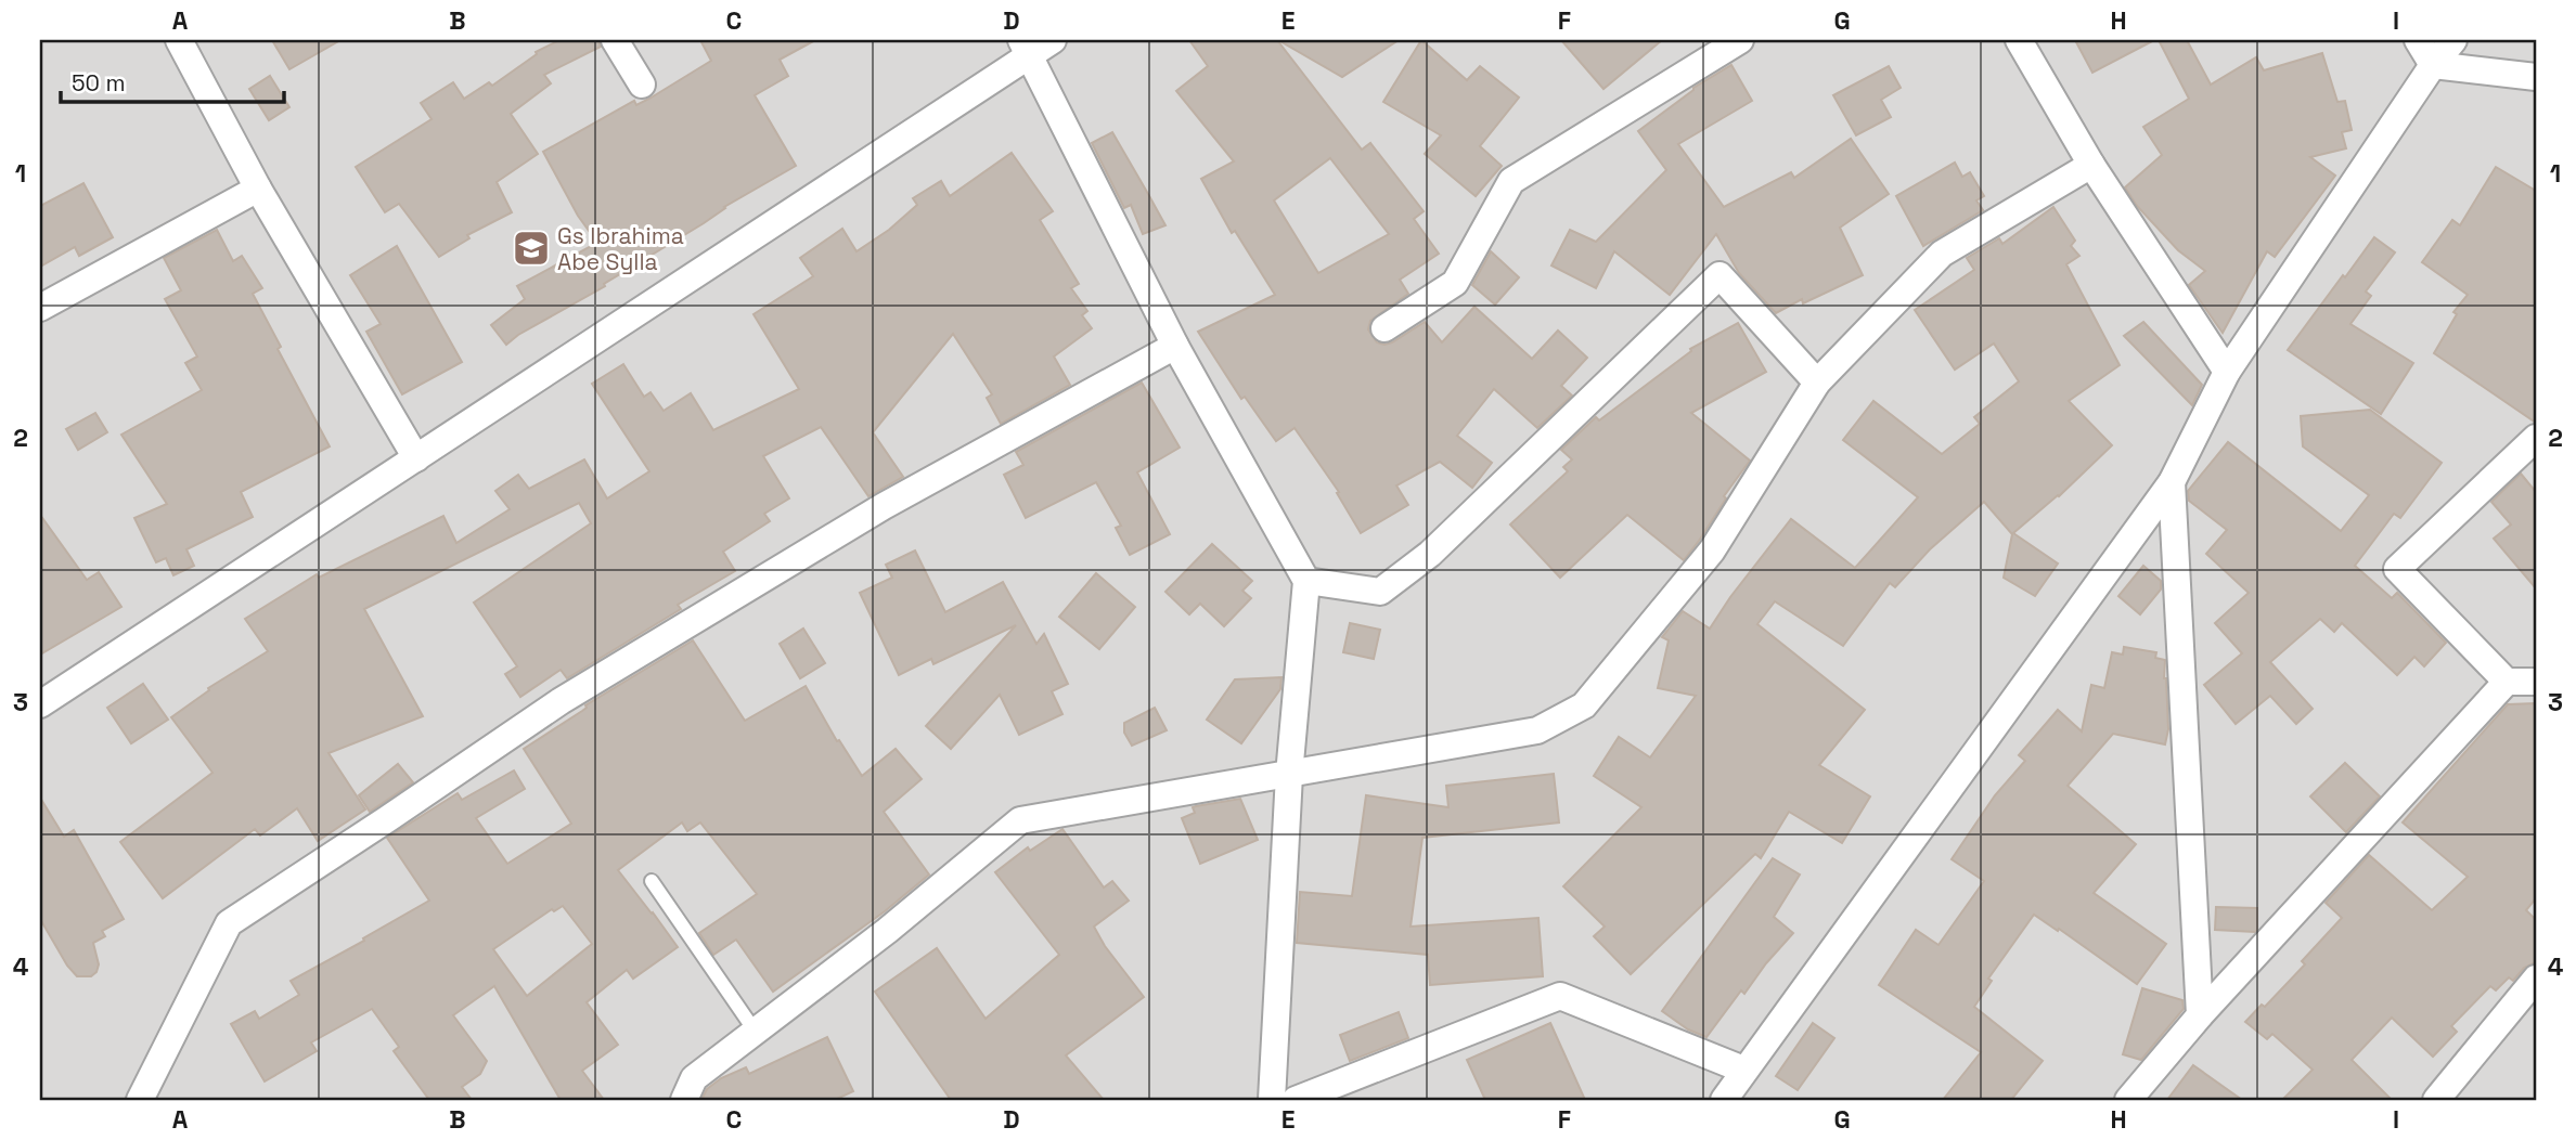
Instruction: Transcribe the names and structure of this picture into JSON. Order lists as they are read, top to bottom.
{
  "places": {
    "school or university": ["Gs Ibrahima Abe Sylla"]
  },
  "scale_bar": "50 m",
  "grid": {
    "columns": [
      "A",
      "B",
      "C",
      "D",
      "E",
      "F",
      "G",
      "H",
      "I"
    ],
    "rows": [
      "1",
      "2",
      "3",
      "4"
    ]
  }
}
